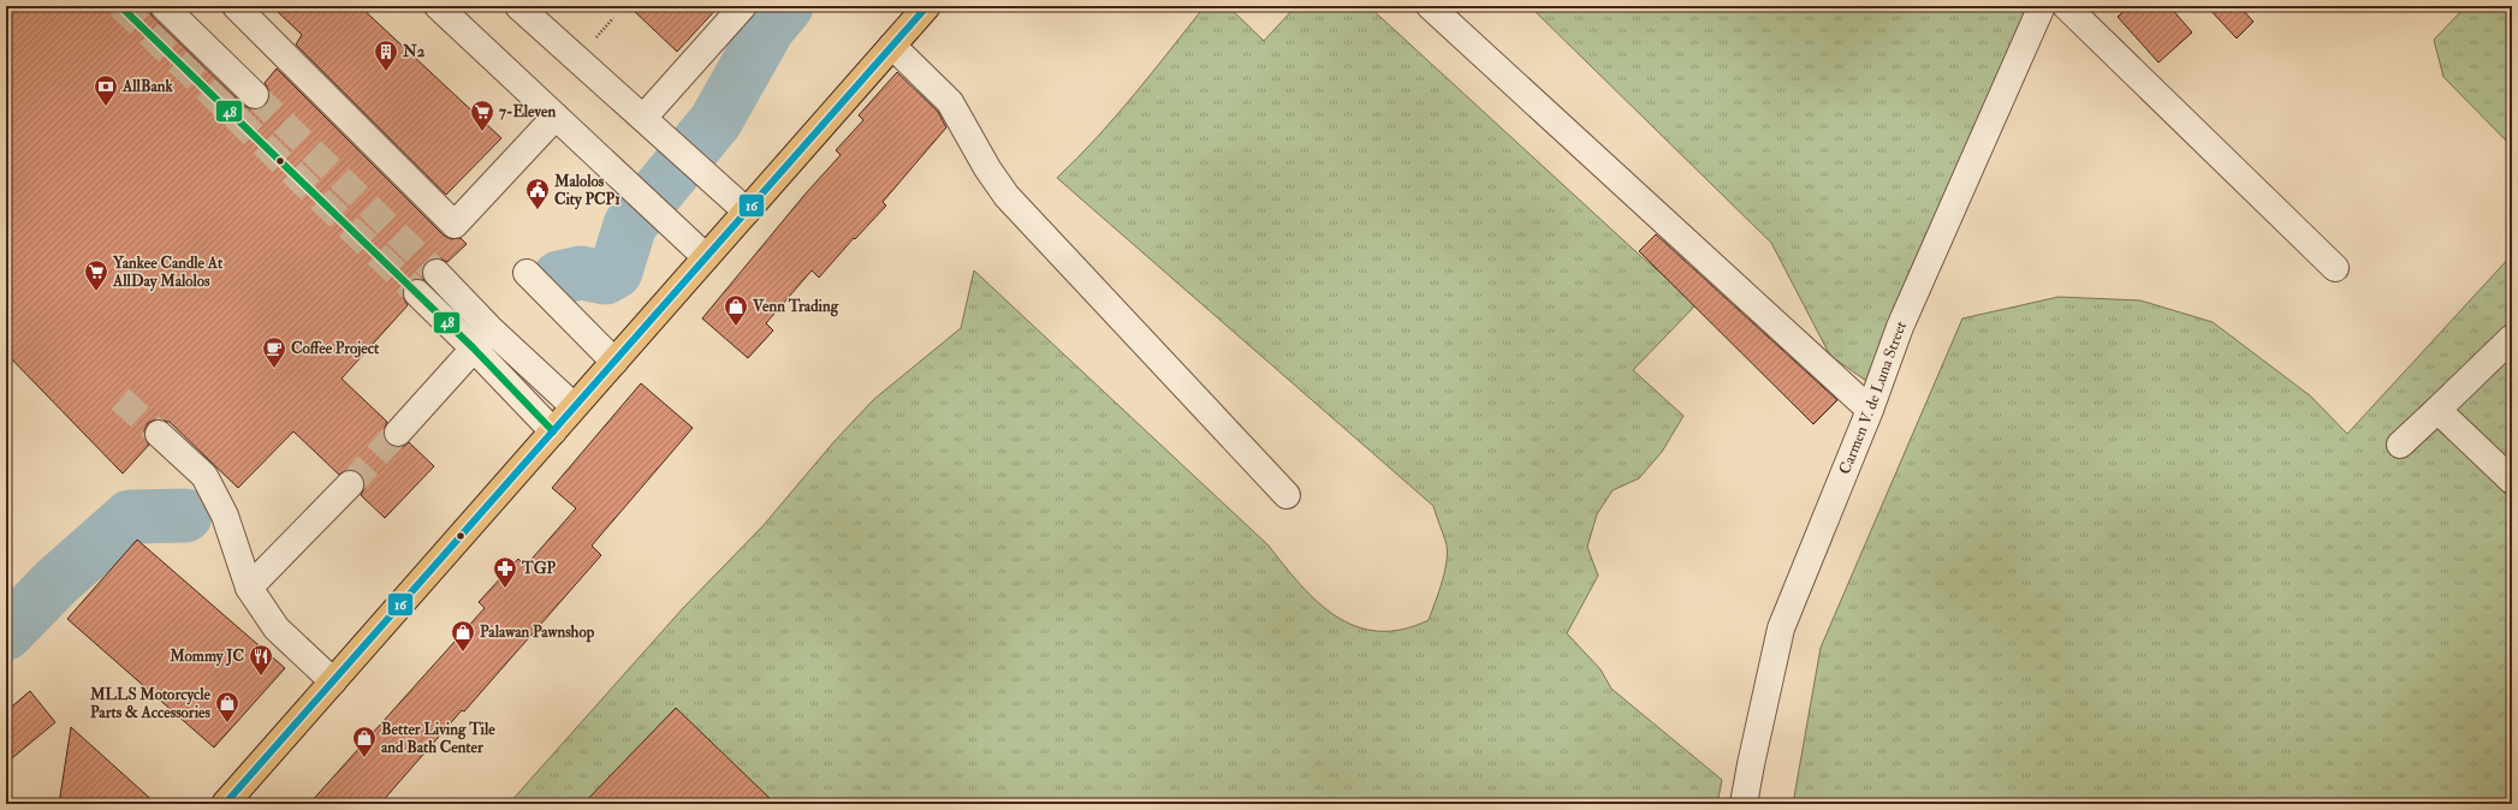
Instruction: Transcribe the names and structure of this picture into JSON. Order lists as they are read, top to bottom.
{
  "streets": {
    "street": ["Carmen V. de Luna Street"]
  },
  "places": {
    "building": ["N2"],
    "bank": ["AllBank"],
    "supermarket": ["7-Eleven", "Yankee Candle At AllDay Malolos"],
    "public building": ["Malolos City PCP1"],
    "shop": [
      "Venn Trading",
      "Palawan Pawnshop",
      "MLLS Motorcycle Parts & Accessories",
      "Better Living Tile and Bath Center"
    ],
    "cafe": ["Coffee Project"],
    "pharmacy": ["TGP"],
    "restaurant": ["Mommy JC"]
  },
  "lines": ["transit line 48", "transit line 16"]
}
